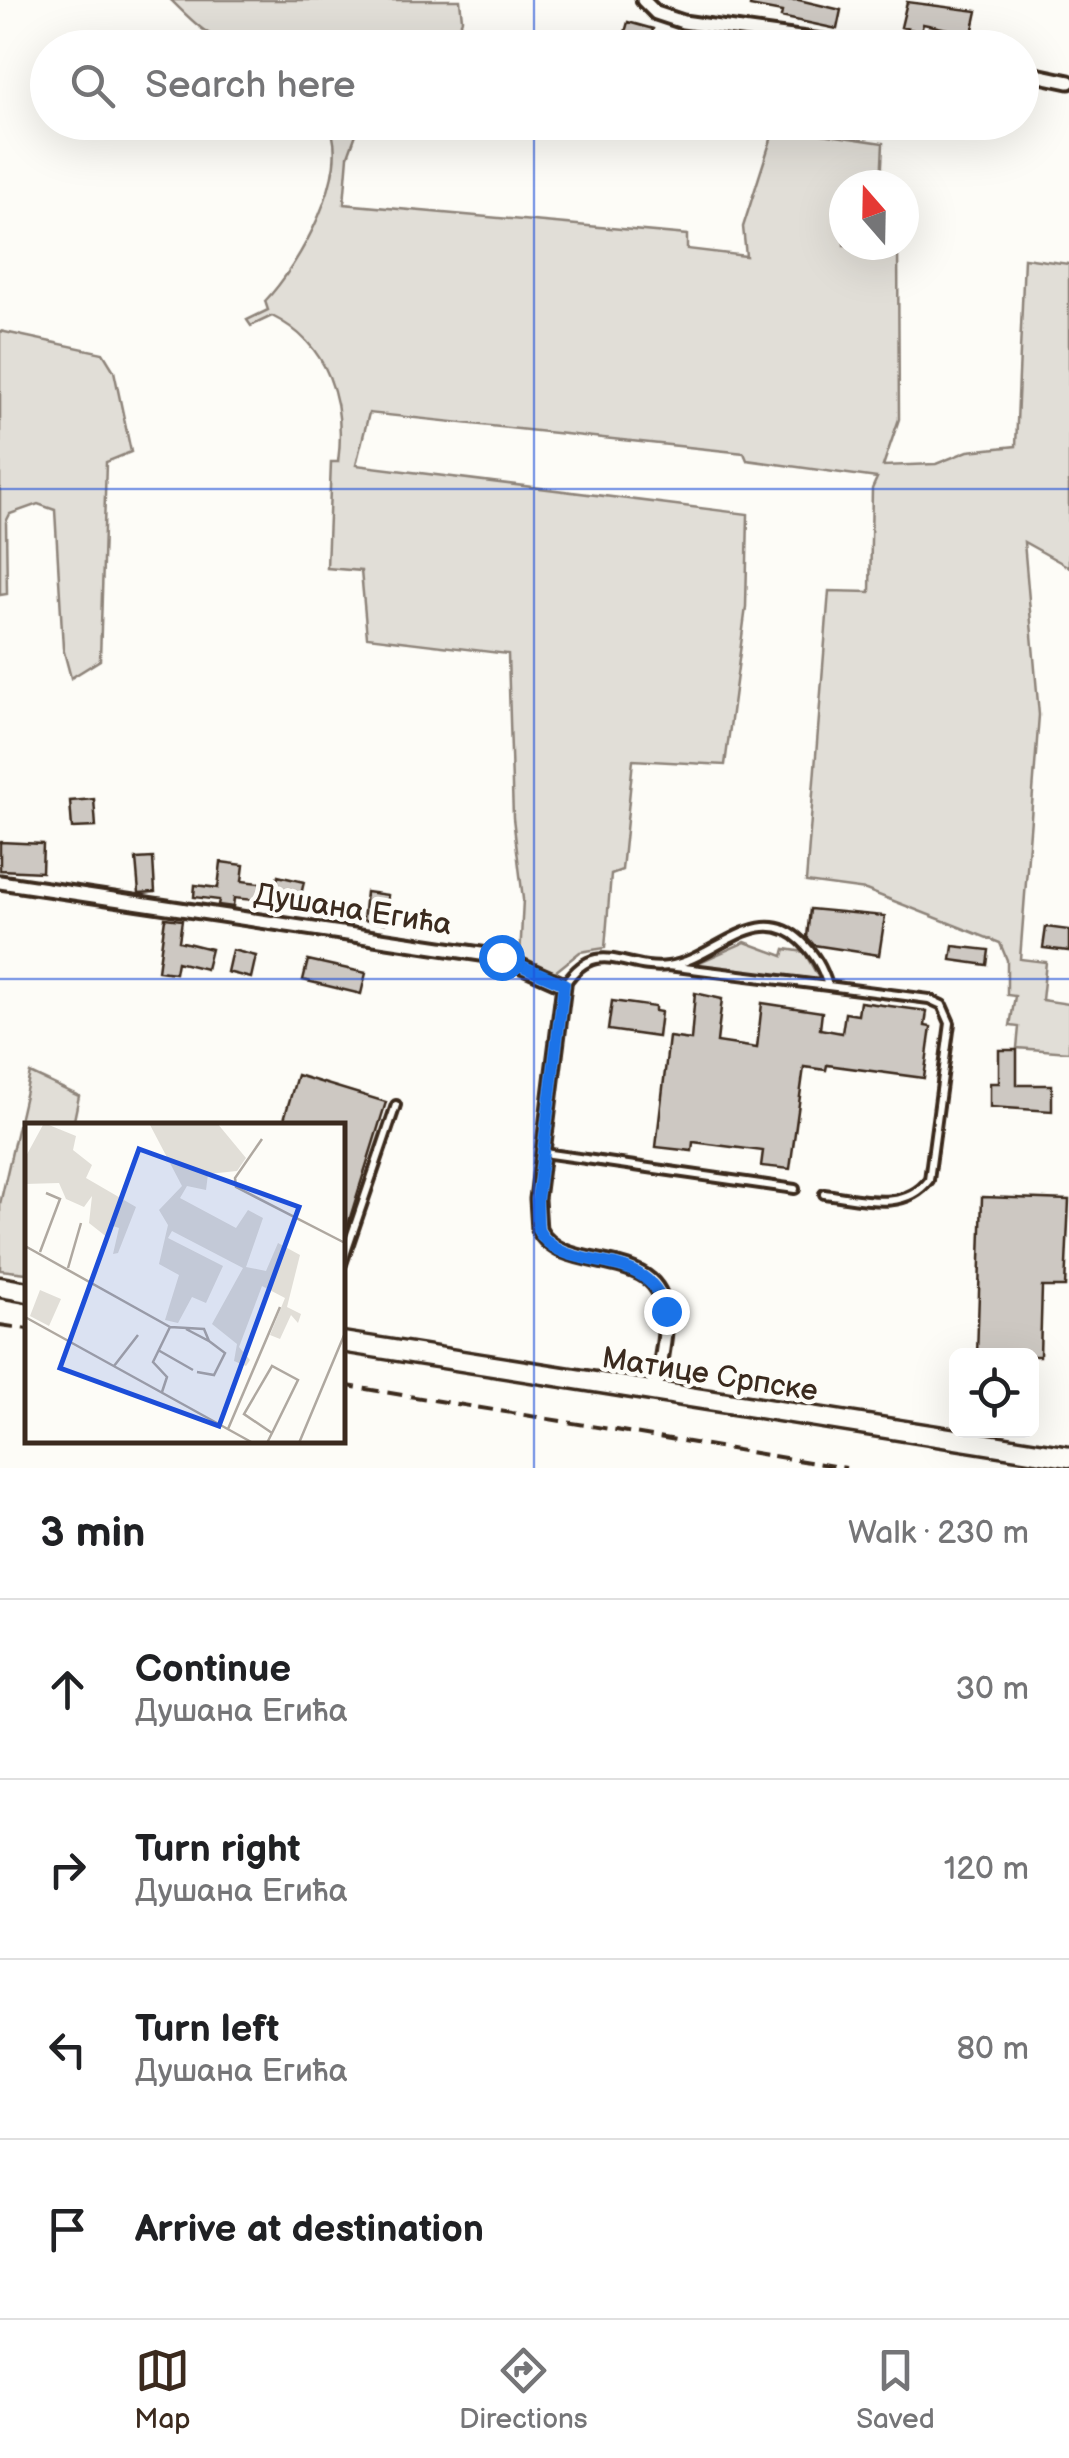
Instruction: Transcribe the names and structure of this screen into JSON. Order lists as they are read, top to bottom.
{
  "streets": {
    "main road": ["Матице Српске"],
    "street": ["Душана Егића"]
  },
  "north": "top",
  "page": {
    "search": "Search here",
    "heading": ["3 min", "Walk · 230 m"],
    "list": [
      ["Continue", "Душана Егића", "30 m"],
      ["Turn right", "Душана Егића", "120 m"],
      ["Turn left", "Душана Егића", "80 m"],
      "Arrive at destination"
    ],
    "nav": ["Map", "Directions", "Saved"]
  }
}
